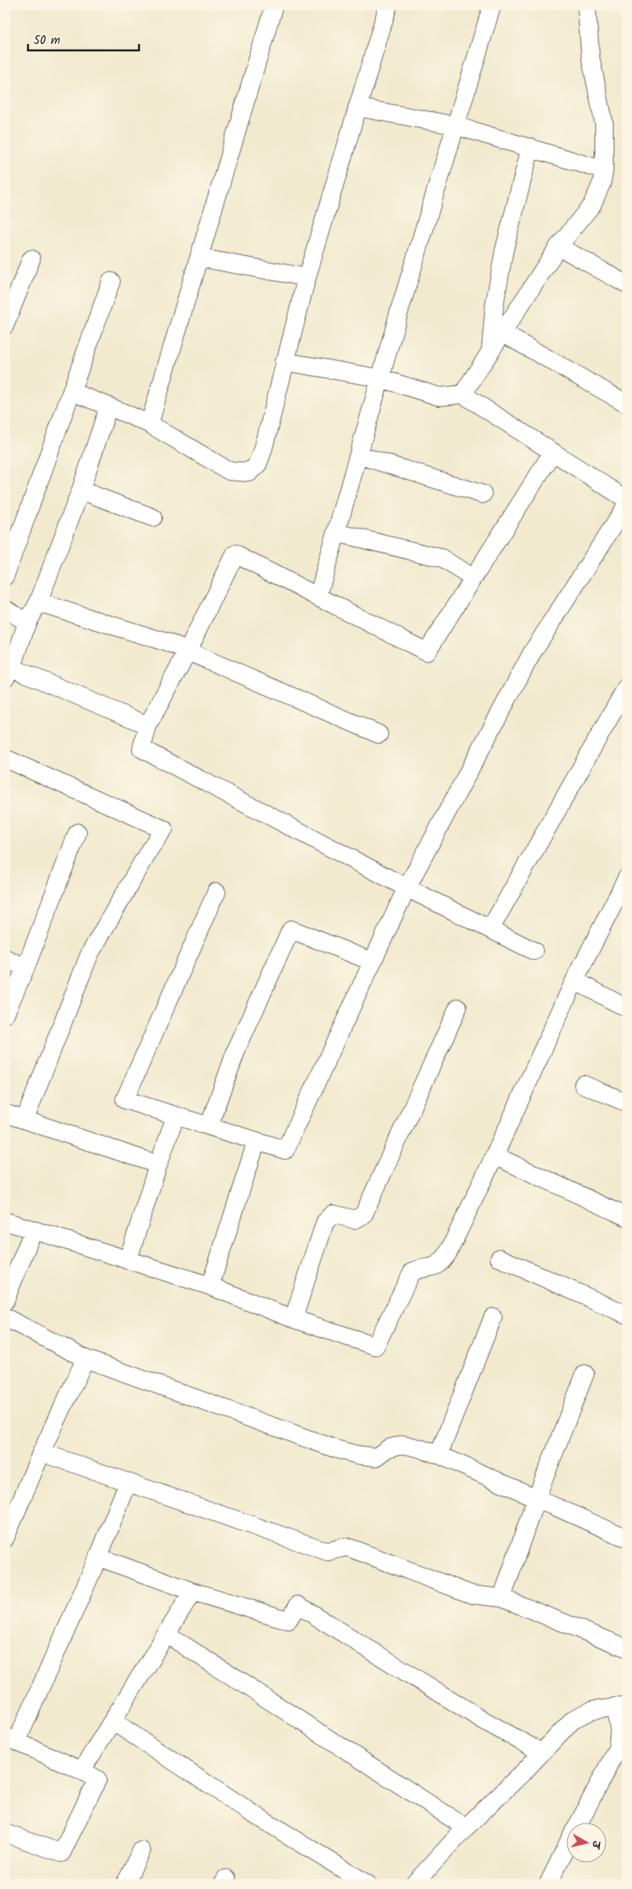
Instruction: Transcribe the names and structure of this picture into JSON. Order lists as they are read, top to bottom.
{
  "scale_bar": "50 m",
  "north": "right"
}
